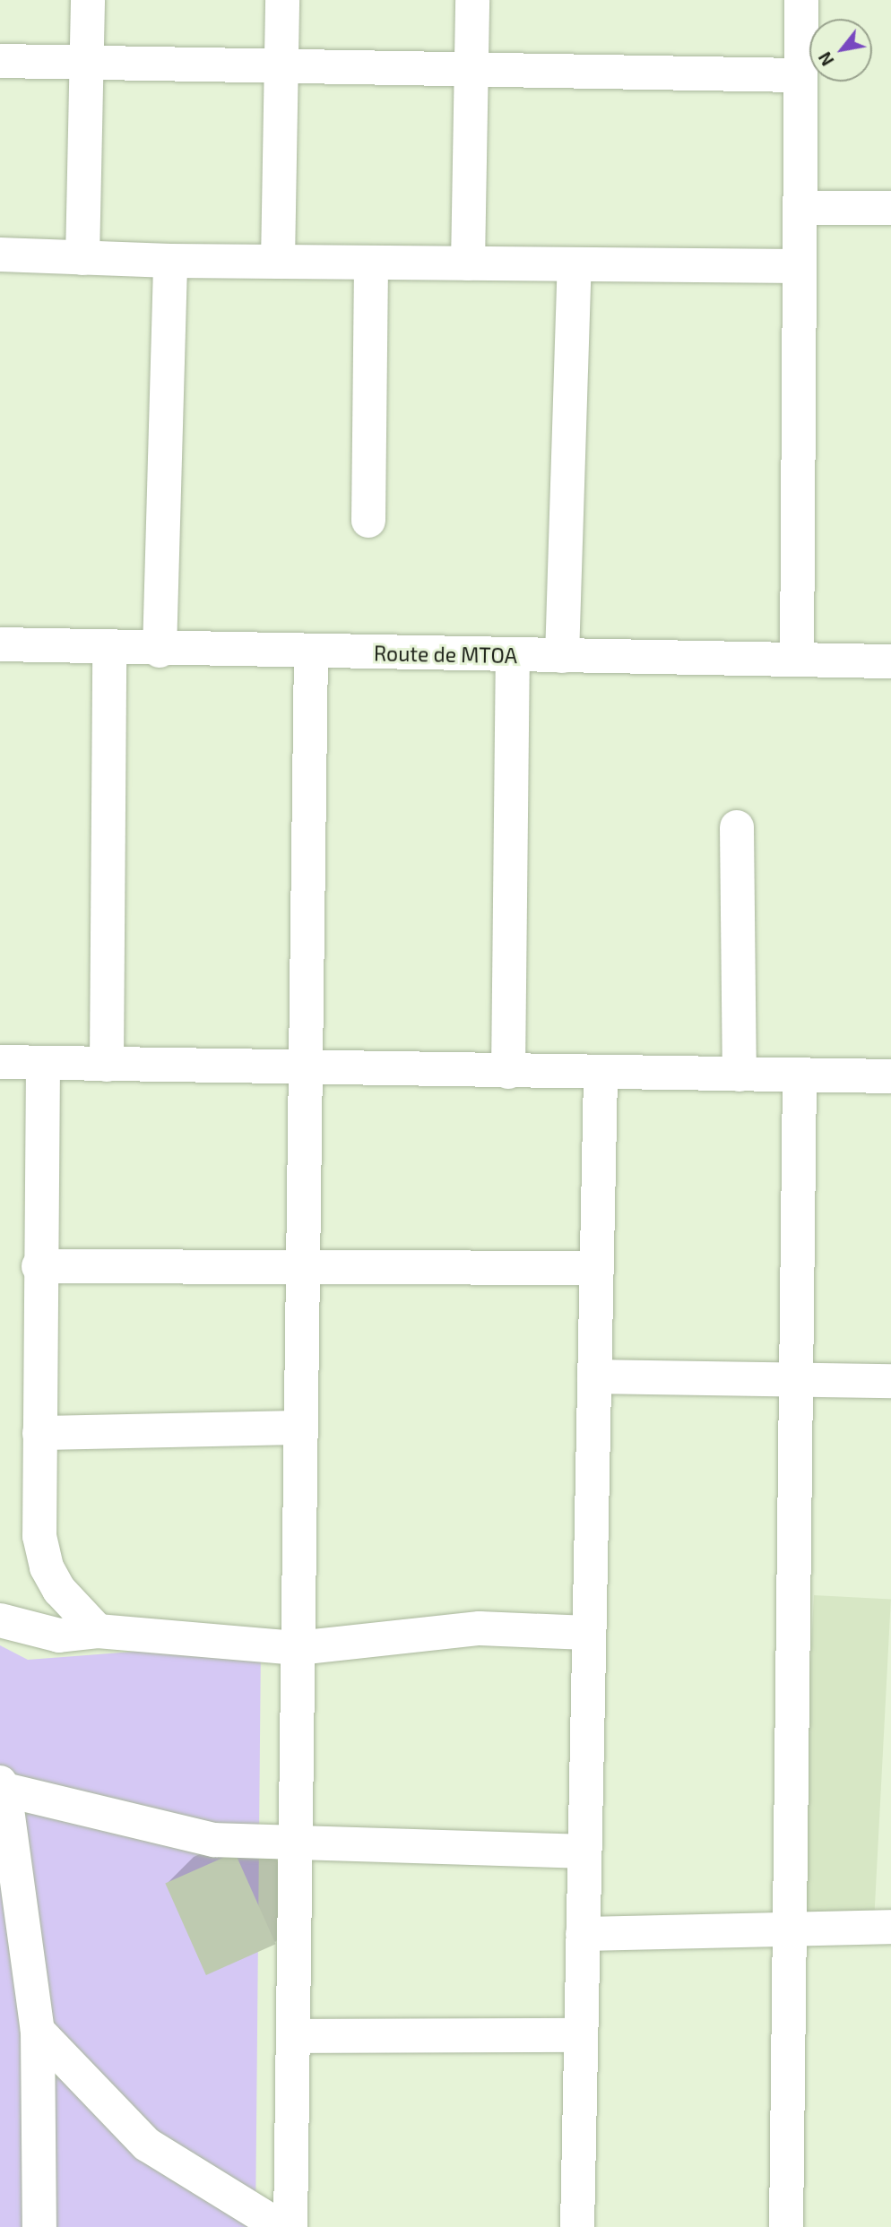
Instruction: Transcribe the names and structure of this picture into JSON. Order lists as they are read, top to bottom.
{
  "streets": {
    "street": ["Route de MTOA"]
  },
  "north": "bottom left"
}
